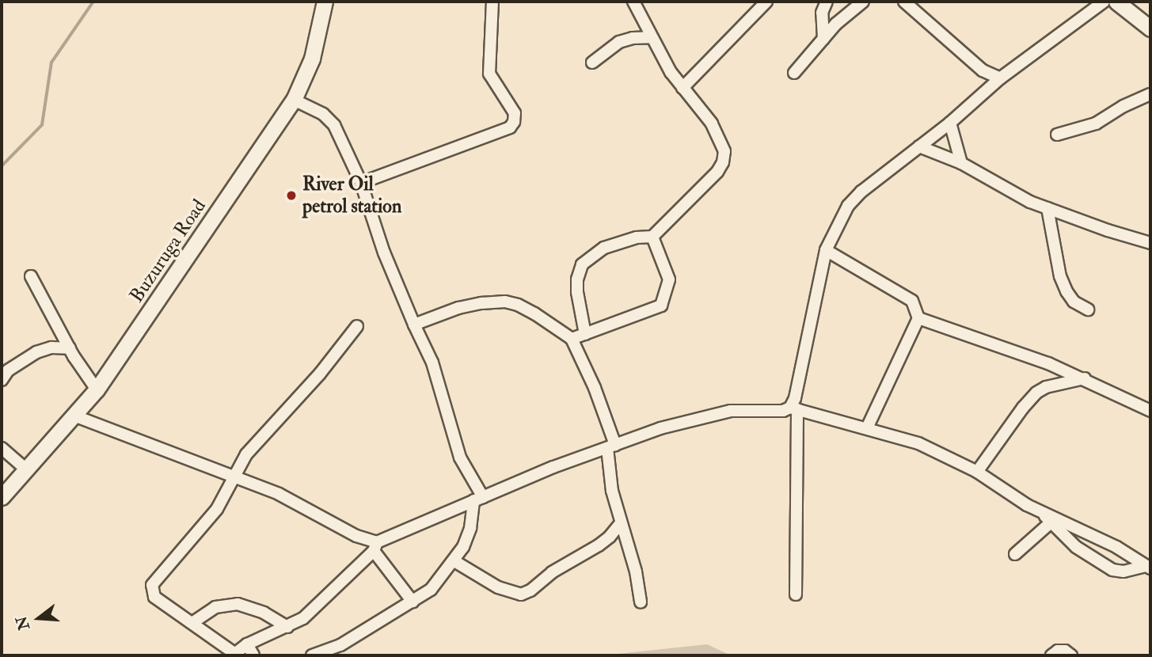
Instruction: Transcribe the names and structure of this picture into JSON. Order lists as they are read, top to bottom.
{
  "streets": {
    "main road": ["Buzuruga Road"]
  },
  "places": ["River Oil petrol station"],
  "north": "left"
}
